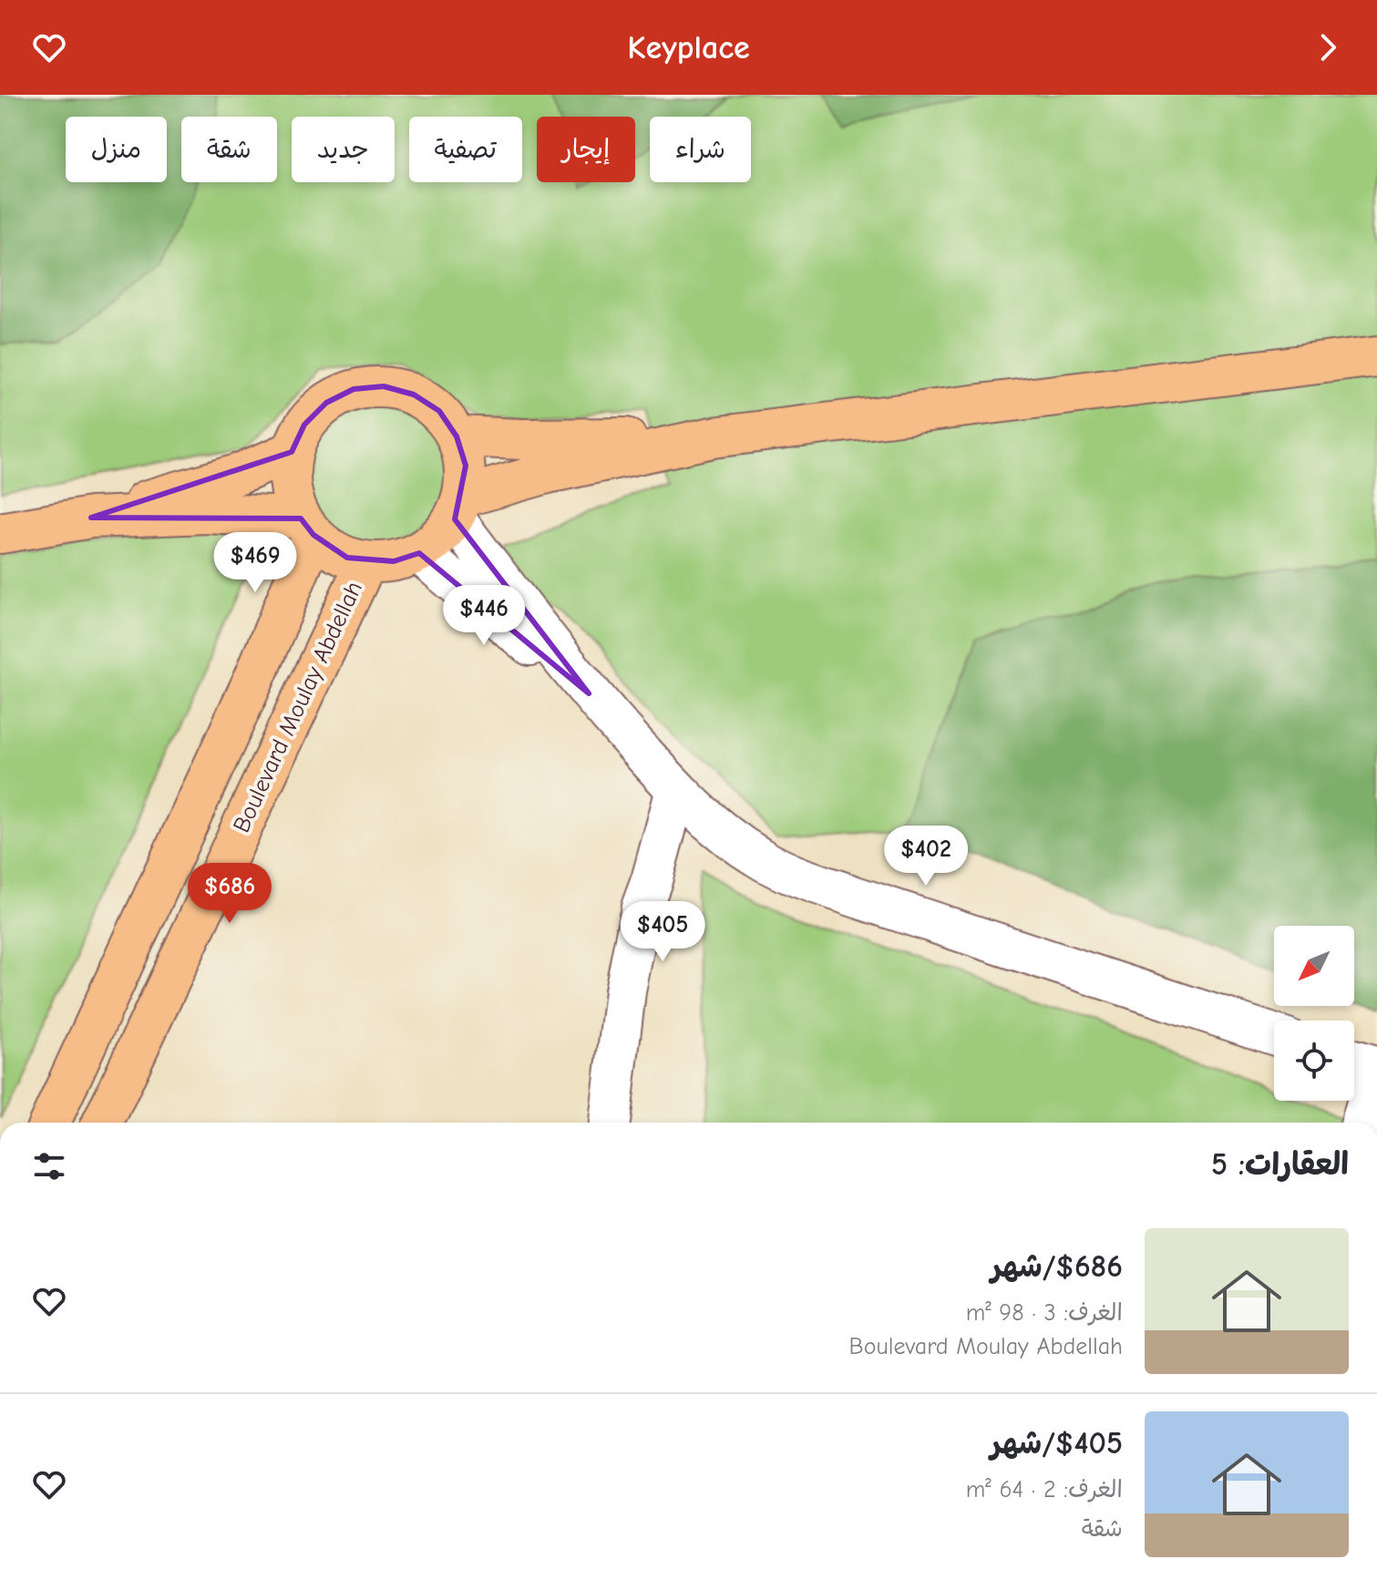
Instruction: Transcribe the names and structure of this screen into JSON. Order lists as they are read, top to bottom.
{
  "streets": {
    "main road": ["Boulevard Moulay Abdellah"]
  },
  "north": "bottom left",
  "page": {
    "header": "Keyplace",
    "chip": [
      "شراء",
      "إيجار",
      "تصفية",
      "جديد",
      "شقة",
      "منزل"
    ],
    "price": [
      "$469",
      "$446",
      "$402",
      "$686",
      "$405"
    ],
    "heading": "العقارات: 5",
    "list": [
      {
        "name": "$686/شهر",
        "note": "الغرف: 3 · 98 m² · Boulevard Moulay Abdellah"
      },
      {
        "name": "$405/شهر",
        "note": "الغرف: 2 · 64 m² · شقة"
      }
    ]
  }
}
